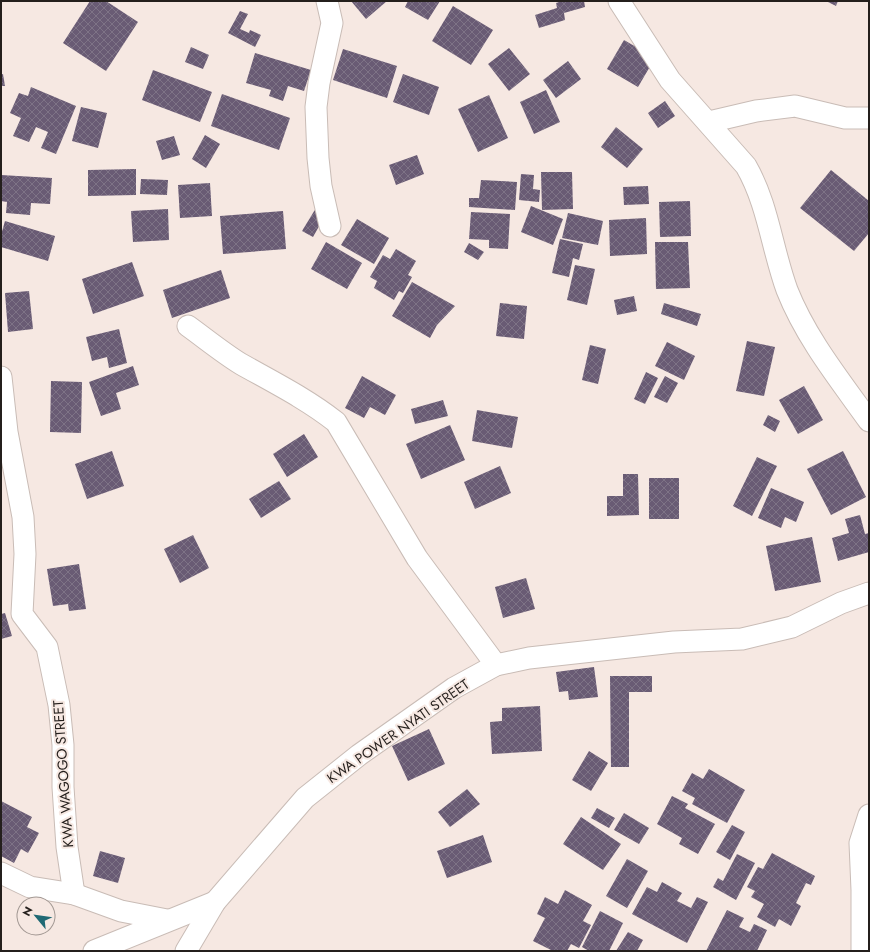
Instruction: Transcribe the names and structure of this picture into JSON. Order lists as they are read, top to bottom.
{
  "streets": {
    "street": ["KWA POWER NYATI STREET", "KWA WAGOGO STREET"]
  },
  "north": "top left"
}
